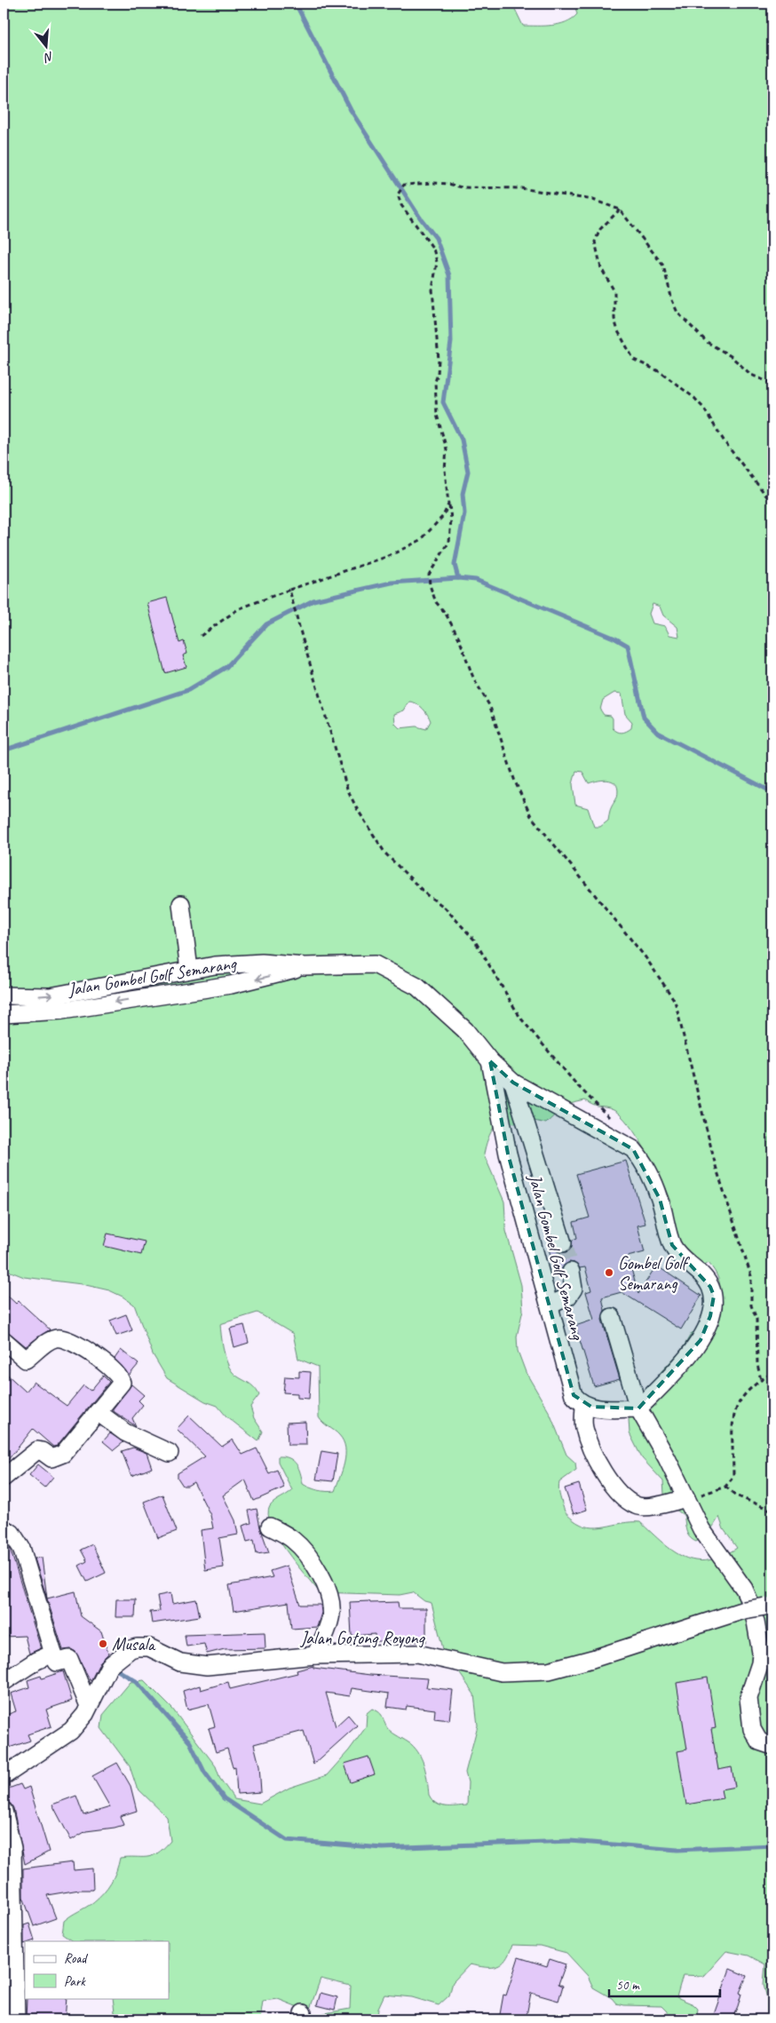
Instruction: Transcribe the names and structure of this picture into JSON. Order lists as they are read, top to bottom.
{
  "streets": {
    "street": ["Jalan Gombel Golf Semarang", "Jalan Gotong Royong"]
  },
  "places": ["Gombel Golf Semarang", "Musala"],
  "legend": ["Road", "Park"],
  "scale_bar": "50 m",
  "north": "bottom"
}
